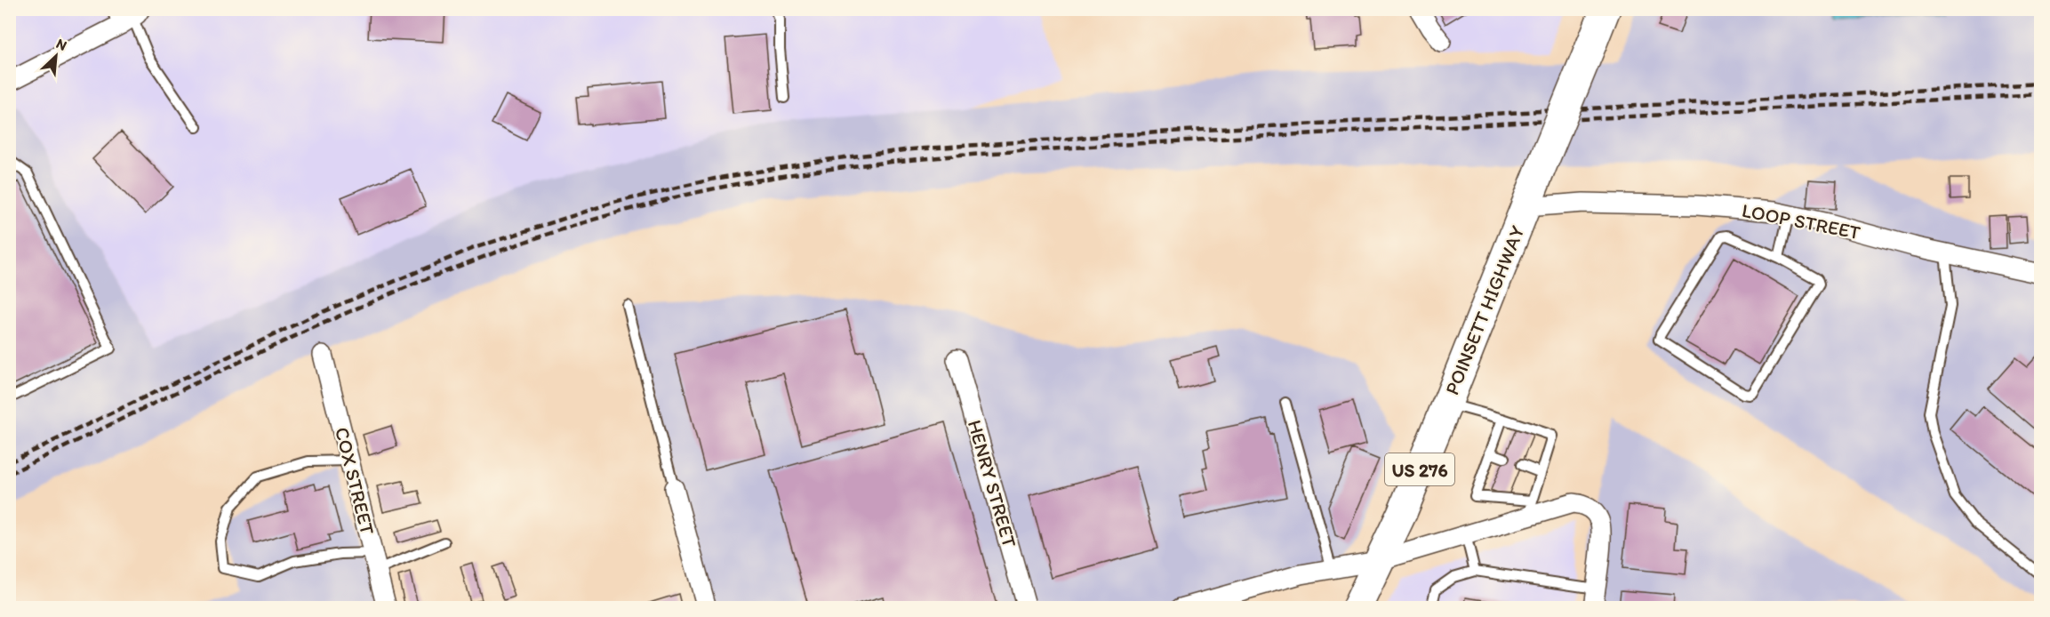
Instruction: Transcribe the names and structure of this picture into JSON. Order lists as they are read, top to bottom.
{
  "streets": {
    "highway": ["POINSETT HIGHWAY", "US 276"],
    "street": ["LOOP STREET", "COX STREET", "HENRY STREET"]
  },
  "crossings": [
    ["LOOP STREET", "POINSETT HIGHWAY"]
  ],
  "north": "top right"
}
